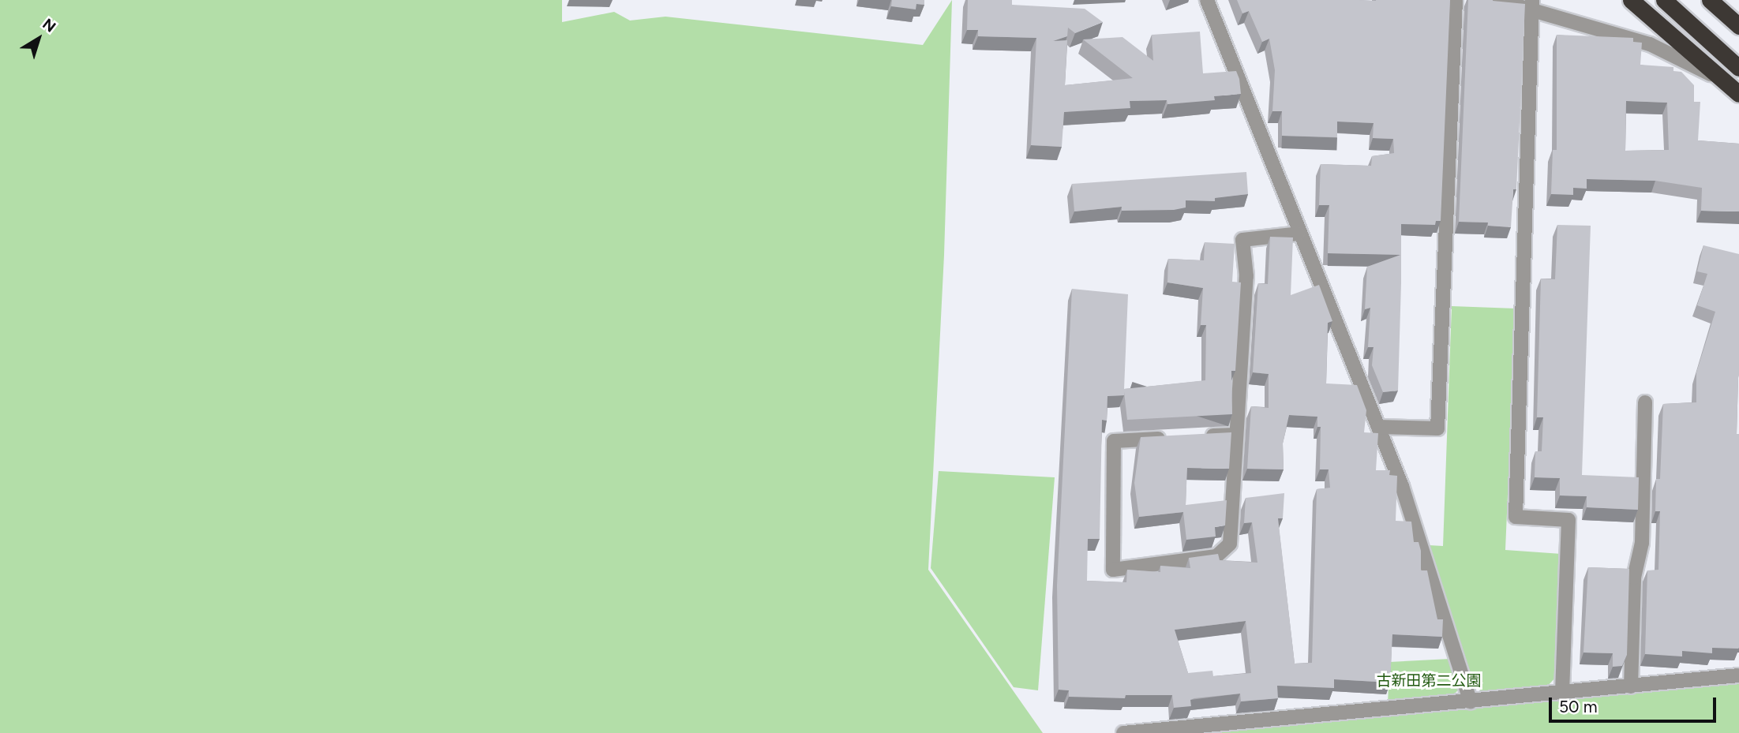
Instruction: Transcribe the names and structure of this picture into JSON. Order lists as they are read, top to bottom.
{
  "parks": ["古新田第二公園"],
  "scale_bar": "50 m",
  "north": "top right"
}
